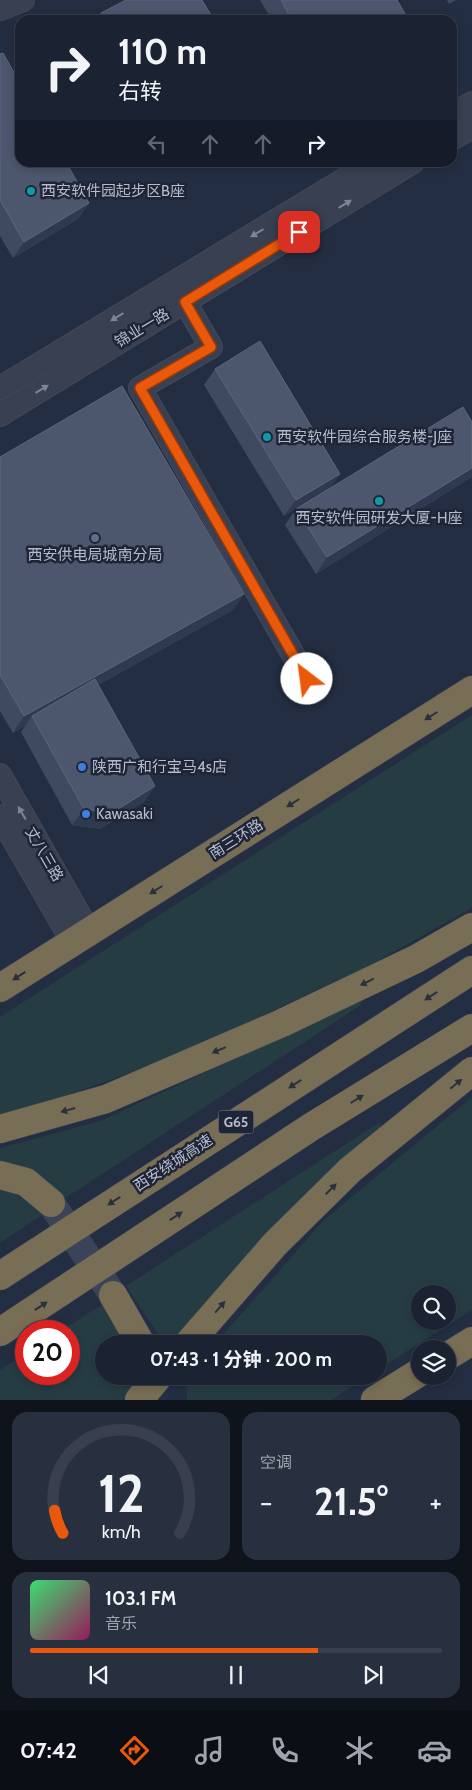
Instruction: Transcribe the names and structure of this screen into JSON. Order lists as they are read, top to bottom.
{
  "streets": {
    "highway": ["南三环路", "G65", "西安绕城高速"],
    "street": ["锦业一路", "丈八三路"]
  },
  "crossings": [
    ["南三环路", "丈八三路"]
  ],
  "places": [
    "西安软件园起步区B座",
    "西安软件园综合服务楼-J座",
    "西安软件园研发大厦-H座",
    "西安供电局城南分局",
    "陕西广和行宝马4s店",
    "Kawasaki"
  ],
  "page": {
    "turn": ["110 m", "右转"],
    "limit": "20",
    "trip": "07:43 · 1 分钟 · 200 m",
    "tile": "空调",
    "heat": ["−", "21.5°", "+"],
    "song": ["103.1 FM", "音乐"],
    "tabs": "07:42",
    "gauge": ["12", "km/h"]
  }
}
